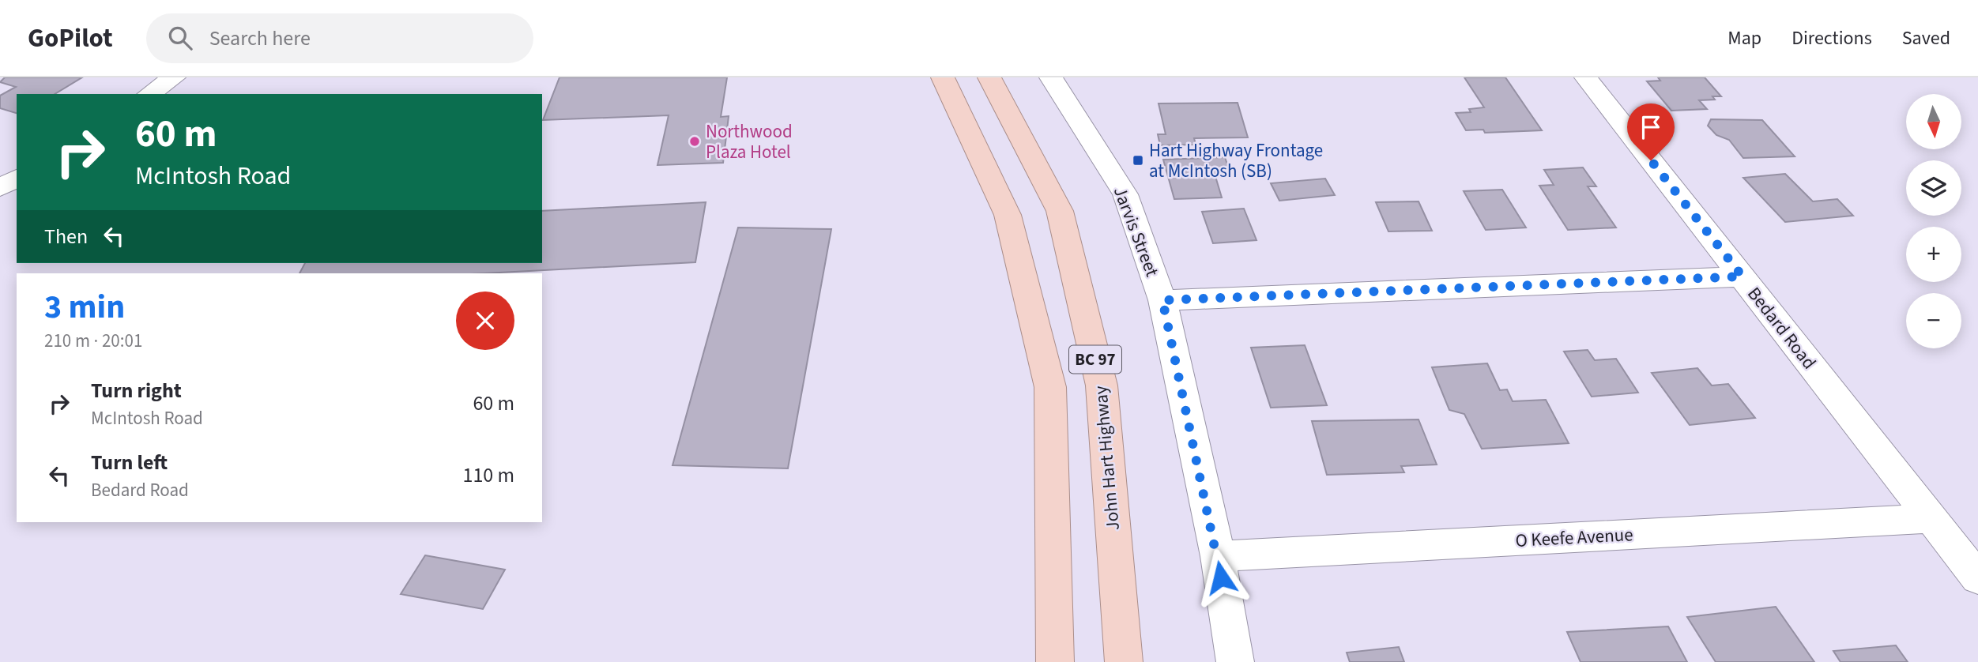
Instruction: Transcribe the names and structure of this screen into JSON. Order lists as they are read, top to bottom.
{
  "streets": {
    "highway": ["BC 97", "John Hart Highway"],
    "street": ["Jarvis Street", "Bedard Road", "O Keefe Avenue"]
  },
  "crossings": [
    ["Jarvis Street", "O Keefe Avenue"],
    ["Bedard Road", "O Keefe Avenue"]
  ],
  "places": {
    "other": ["Northwood Plaza Hotel"],
    "transit": ["Hart Highway Frontage at McIntosh (SB)"]
  },
  "north": "bottom",
  "page": {
    "header": "GoPilot",
    "search": "Search here",
    "nav": ["Map", "Directions", "Saved"],
    "map_buttons": ["+", "−"],
    "turn": ["60 m", "McIntosh Road"],
    "then": "Then",
    "heading": ["3 min", "210 m · 20:01"],
    "list": [
      {
        "name": "Turn right",
        "note": "McIntosh Road",
        "value": "60 m"
      },
      {
        "name": "Turn left",
        "note": "Bedard Road",
        "value": "110 m"
      }
    ]
  }
}
